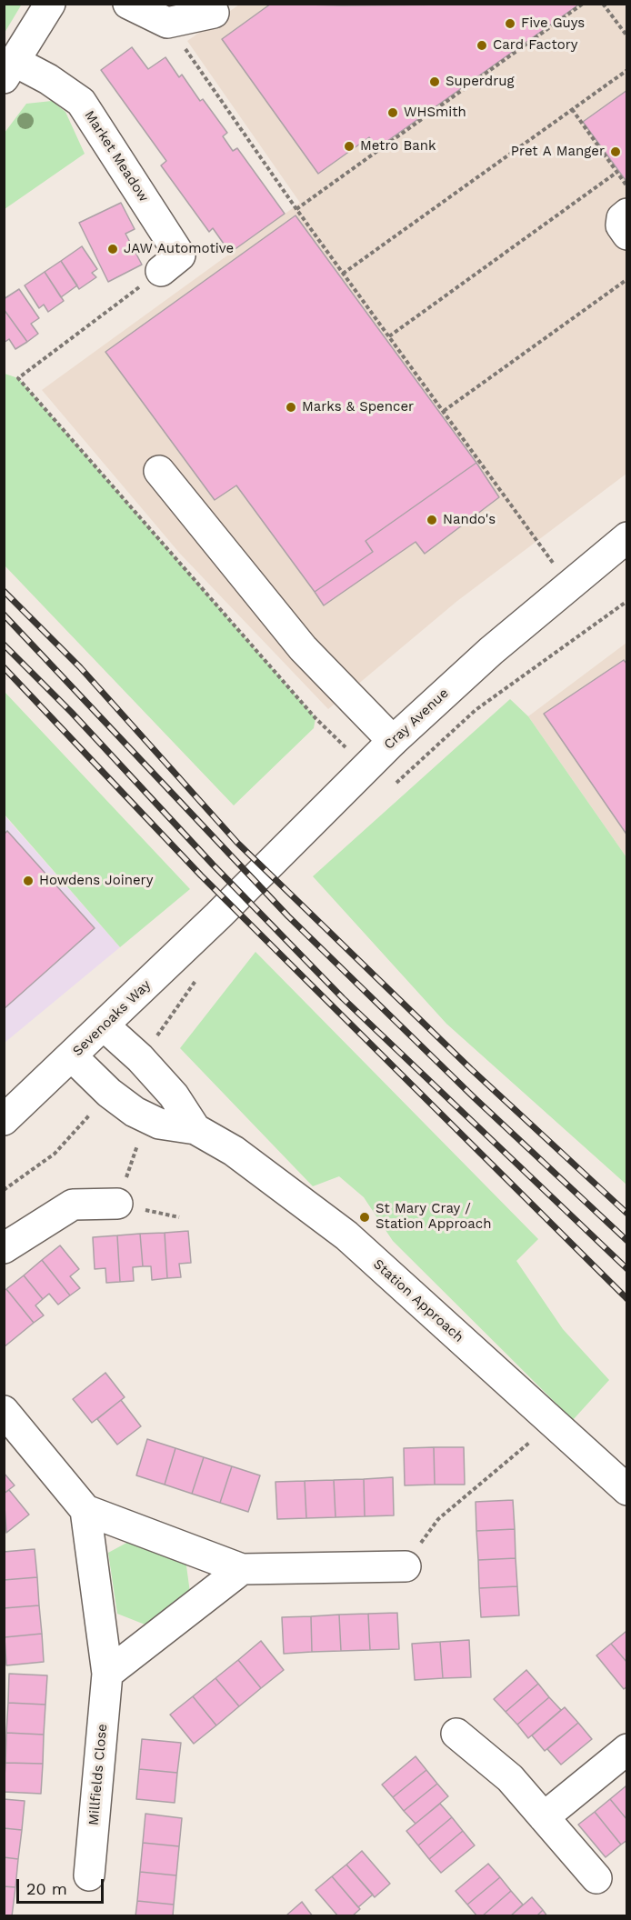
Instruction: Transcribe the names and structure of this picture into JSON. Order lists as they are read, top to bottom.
{
  "streets": {
    "street": [
      "Market Meadow",
      "Cray Avenue",
      "Sevenoaks Way",
      "Station Approach",
      "Millfields Close"
    ]
  },
  "crossings": [
    ["Cray Avenue", "Sevenoaks Way"],
    ["Sevenoaks Way", "Station Approach"]
  ],
  "places": [
    "Five Guys",
    "Card Factory",
    "Superdrug",
    "WHSmith",
    "Metro Bank",
    "Pret A Manger",
    "JAW Automotive",
    "Marks & Spencer",
    "Nando's",
    "Howdens Joinery",
    "St Mary Cray / Station Approach"
  ],
  "scale_bar": "20 m"
}
